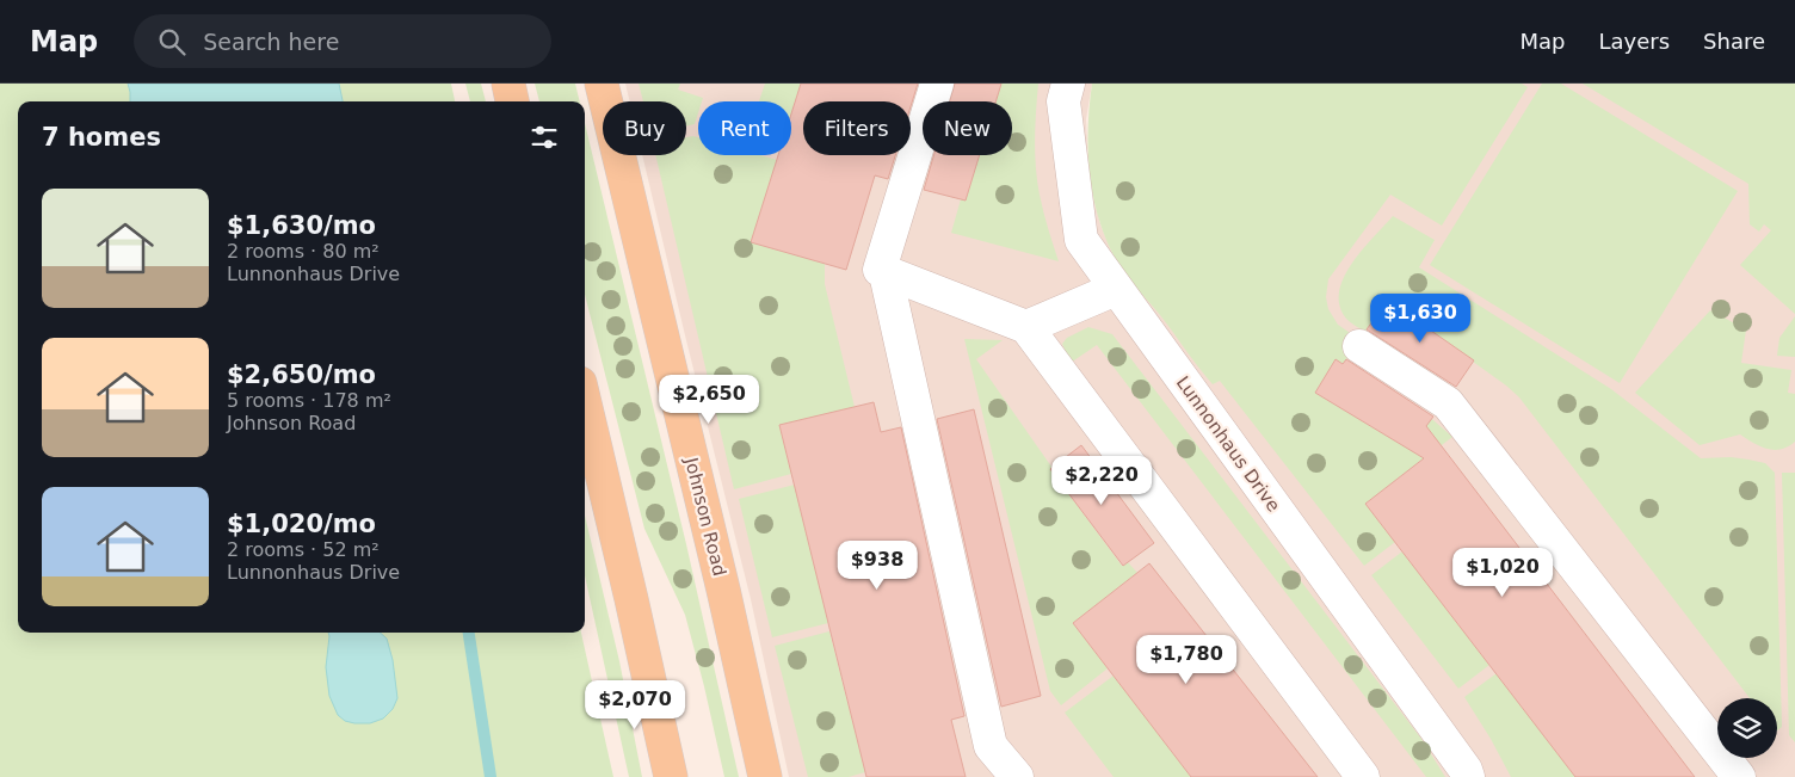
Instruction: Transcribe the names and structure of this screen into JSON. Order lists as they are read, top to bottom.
{
  "streets": {
    "main road": ["Johnson Road"],
    "street": ["Lunnonhaus Drive"]
  },
  "page": {
    "header": "Map",
    "search": "Search here",
    "nav": ["Map", "Layers", "Share"],
    "chip": [
      "Buy",
      "Rent",
      "Filters",
      "New"
    ],
    "heading": "7 homes",
    "list": [
      {
        "name": "$1,630/mo",
        "note": "2 rooms · 80 m² · Lunnonhaus Drive"
      },
      {
        "name": "$2,650/mo",
        "note": "5 rooms · 178 m² · Johnson Road"
      },
      {
        "name": "$1,020/mo",
        "note": "2 rooms · 52 m² · Lunnonhaus Drive"
      }
    ],
    "price": [
      "$1,630",
      "$2,650",
      "$2,220",
      "$938",
      "$1,020",
      "$1,780",
      "$2,070"
    ]
  }
}
